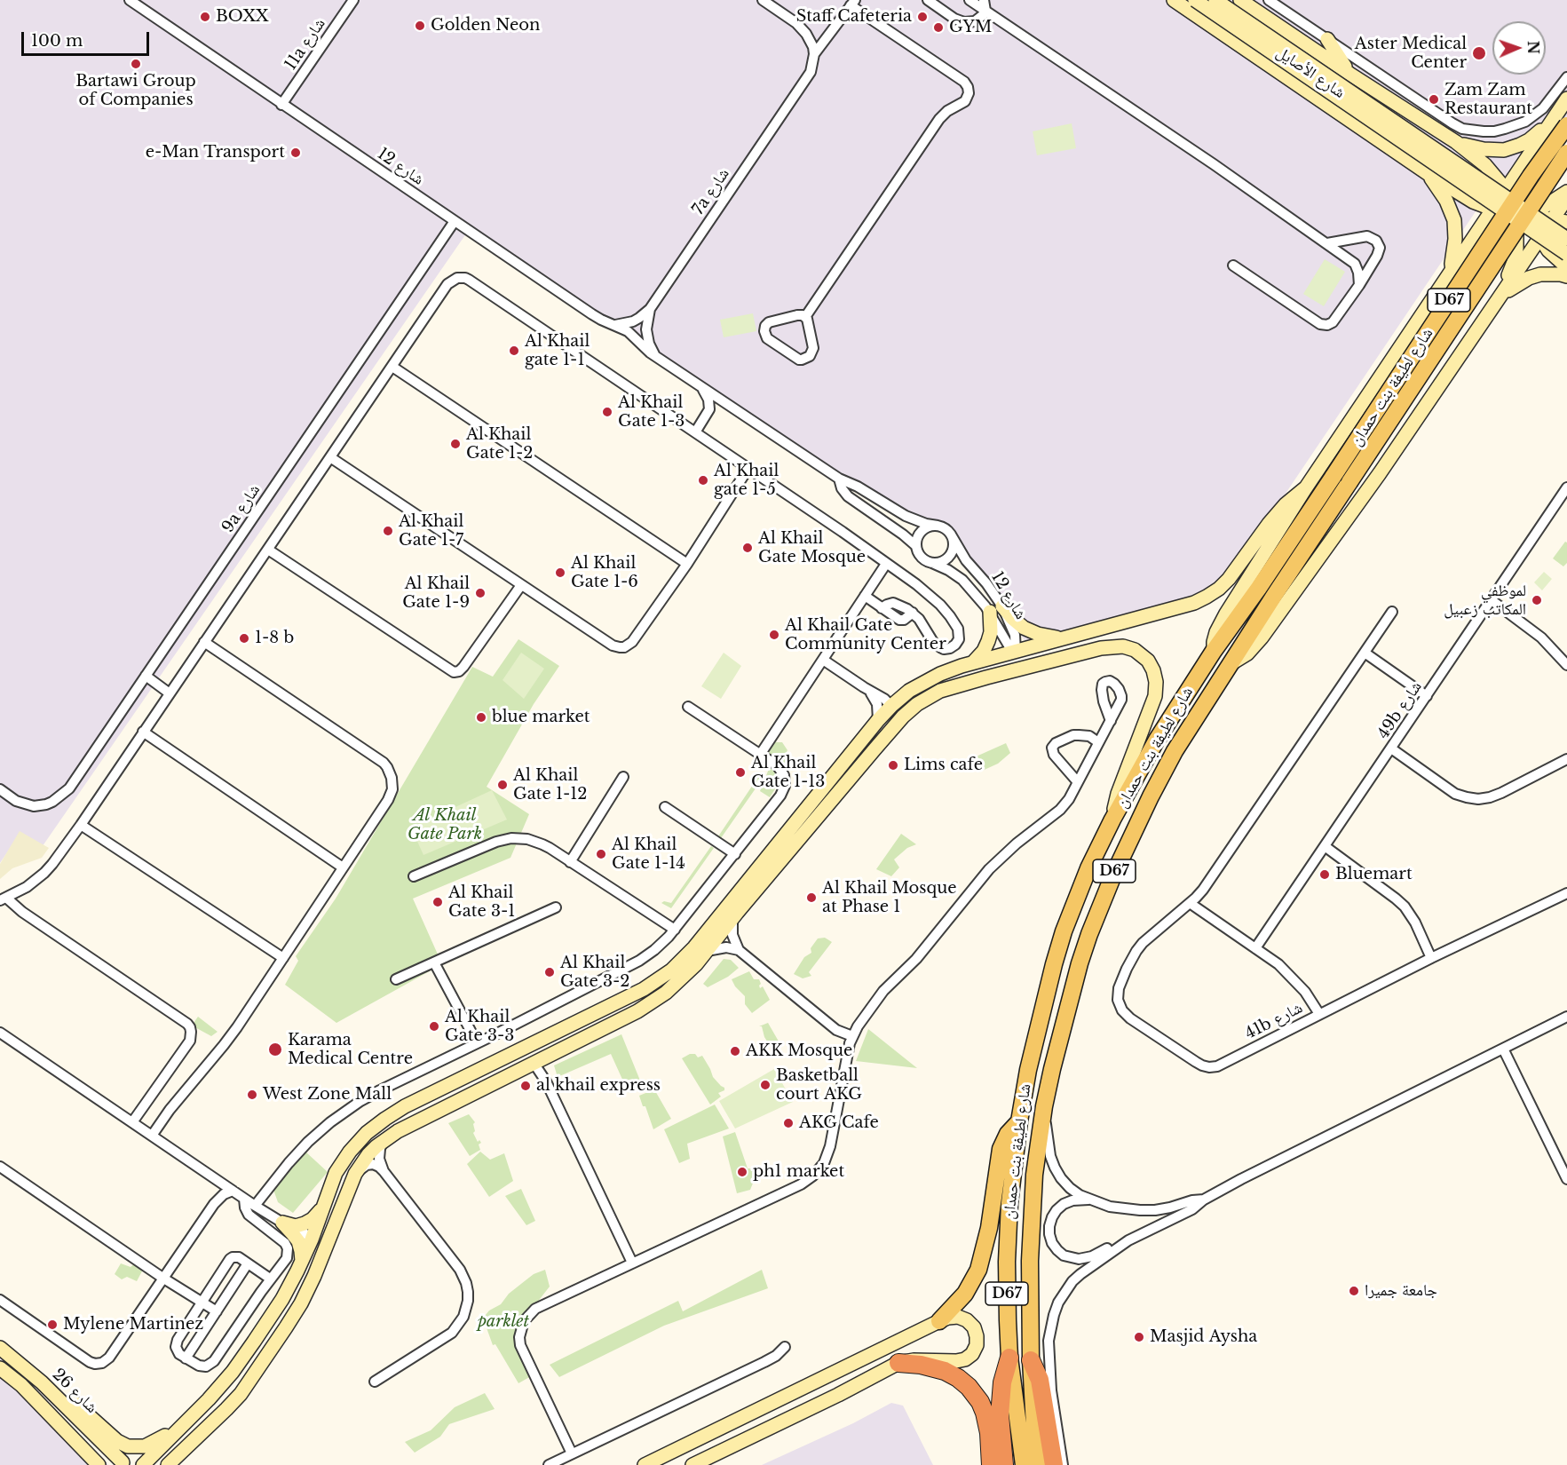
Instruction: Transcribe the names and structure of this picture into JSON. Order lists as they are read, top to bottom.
{
  "streets": {
    "main road": ["D67", "شارع لطيفة بنت حمدان"],
    "street": [
      "11a شارع",
      "شارع الأصايل",
      "شارع 12",
      "7a شارع",
      "9a شارع",
      "49b شارع",
      "41b شارع",
      "شارع 26"
    ]
  },
  "crossings": [
    ["11a شارع", "شارع 12"],
    ["شارع 12", "7a شارع"],
    ["شارع 12", "9a شارع"]
  ],
  "parks": ["Al Khail Gate Park", "parklet"],
  "places": [
    "BOXX",
    "Staff Cafeteria",
    "Golden Neon",
    "GYM",
    "Aster Medical Center",
    "Bartawi Group of Companies",
    "Zam Zam Restaurant",
    "e-Man Transport",
    "Al Khail gate 1-1",
    "Al Khail Gate 1-3",
    "Al Khail Gate 1-2",
    "Al Khail gate 1-5",
    "Al Khail Gate 1-7",
    "Al Khail Gate Mosque",
    "Al Khail Gate 1-6",
    "Al Khail Gate 1-9",
    "لموظفي المكاتب زعبيل",
    "Al Khail Gate Community Center",
    "1-8 b",
    "blue market",
    "Lims cafe",
    "Al Khail Gate 1-13",
    "Al Khail Gate 1-12",
    "Al Khail Gate 1-14",
    "Bluemart",
    "Al Khail Mosque at Phase 1",
    "Al Khail Gate 3-1",
    "Al Khail Gate 3-2",
    "Al Khail Gate 3-3",
    "Karama Medical Centre",
    "AKK Mosque",
    "Basketball court AKG",
    "al khail express",
    "West Zone Mall",
    "AKG Cafe",
    "ph1 market",
    "جامعة جميرا",
    "Mylene Martinez",
    "Masjid Aysha"
  ],
  "scale_bar": "100 m",
  "north": "right"
}
